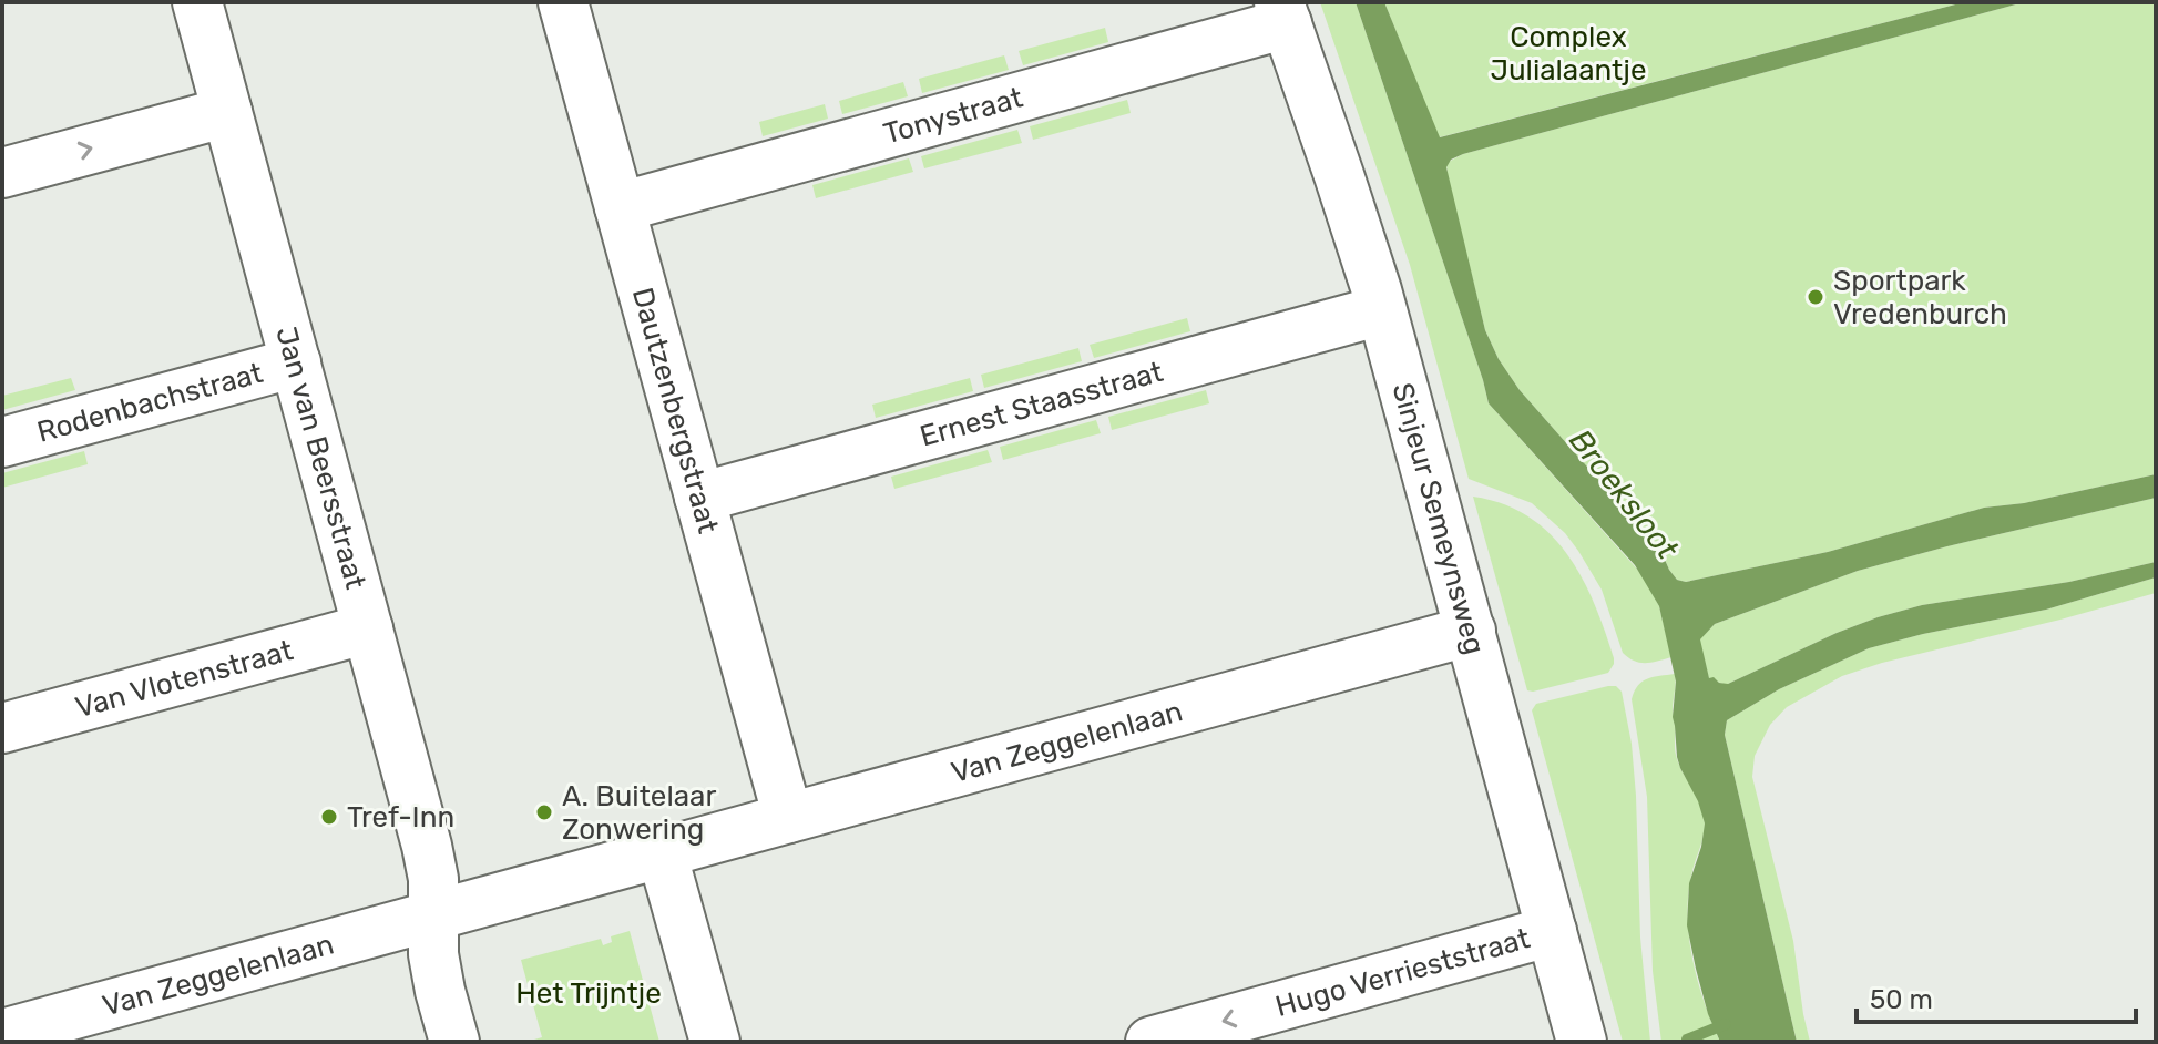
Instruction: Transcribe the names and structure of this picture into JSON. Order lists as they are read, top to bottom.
{
  "streets": {
    "street": [
      "Tonystraat",
      "Rodenbachstraat",
      "Ernest Staasstraat",
      "Dautzenbergstraat",
      "Jan van Beersstraat",
      "Sinjeur Semeynsweg",
      "Van Vlotenstraat",
      "Van Zeggelenlaan",
      "Hugo Verrieststraat"
    ]
  },
  "crossings": [
    ["Tonystraat", "Dautzenbergstraat"],
    ["Tonystraat", "Sinjeur Semeynsweg"],
    ["Rodenbachstraat", "Jan van Beersstraat"],
    ["Ernest Staasstraat", "Dautzenbergstraat"],
    ["Ernest Staasstraat", "Sinjeur Semeynsweg"],
    ["Dautzenbergstraat", "Van Zeggelenlaan"],
    ["Jan van Beersstraat", "Van Vlotenstraat"],
    ["Jan van Beersstraat", "Van Zeggelenlaan"],
    ["Sinjeur Semeynsweg", "Van Zeggelenlaan"],
    ["Sinjeur Semeynsweg", "Hugo Verrieststraat"]
  ],
  "one_way": ["Hugo Verrieststraat"],
  "water": ["Broeksloot"],
  "parks": ["Complex Julialaantje", "Het Trijntje"],
  "places": ["Sportpark Vredenburch", "A. Buitelaar Zonwering", "Tref-Inn"],
  "scale_bar": "50 m"
}
